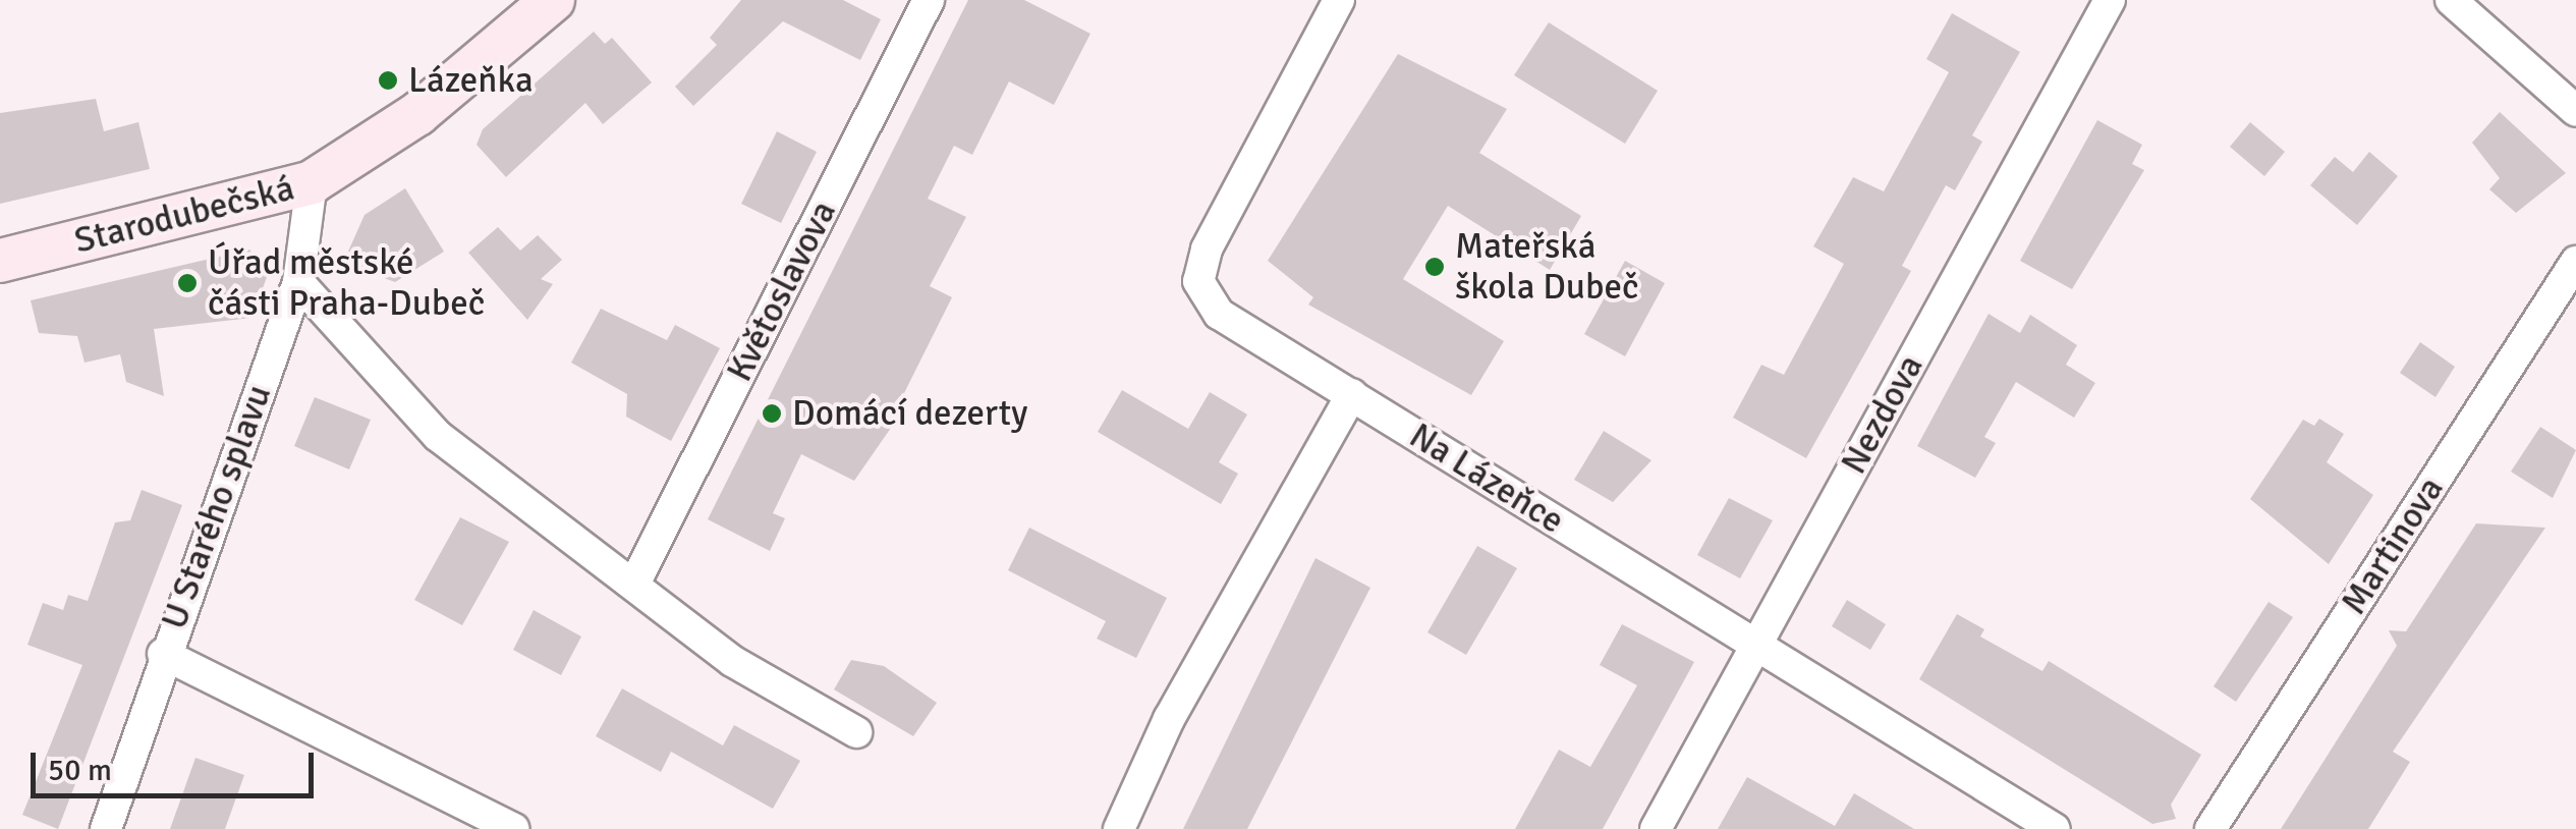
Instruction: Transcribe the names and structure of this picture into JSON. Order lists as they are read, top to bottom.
{
  "streets": {
    "street": [
      "Starodubečská",
      "Květoslavova",
      "Nezdova",
      "Na Lázeňce",
      "U Starého splavu",
      "Martinova"
    ]
  },
  "crossings": [
    ["Starodubečská", "U Starého splavu"],
    ["Nezdova", "Na Lázeňce"]
  ],
  "places": [
    "Lázeňka",
    "Mateřská škola Dubeč",
    "Úřad městské části Praha-Dubeč",
    "Domácí dezerty"
  ],
  "scale_bar": "50 m"
}
